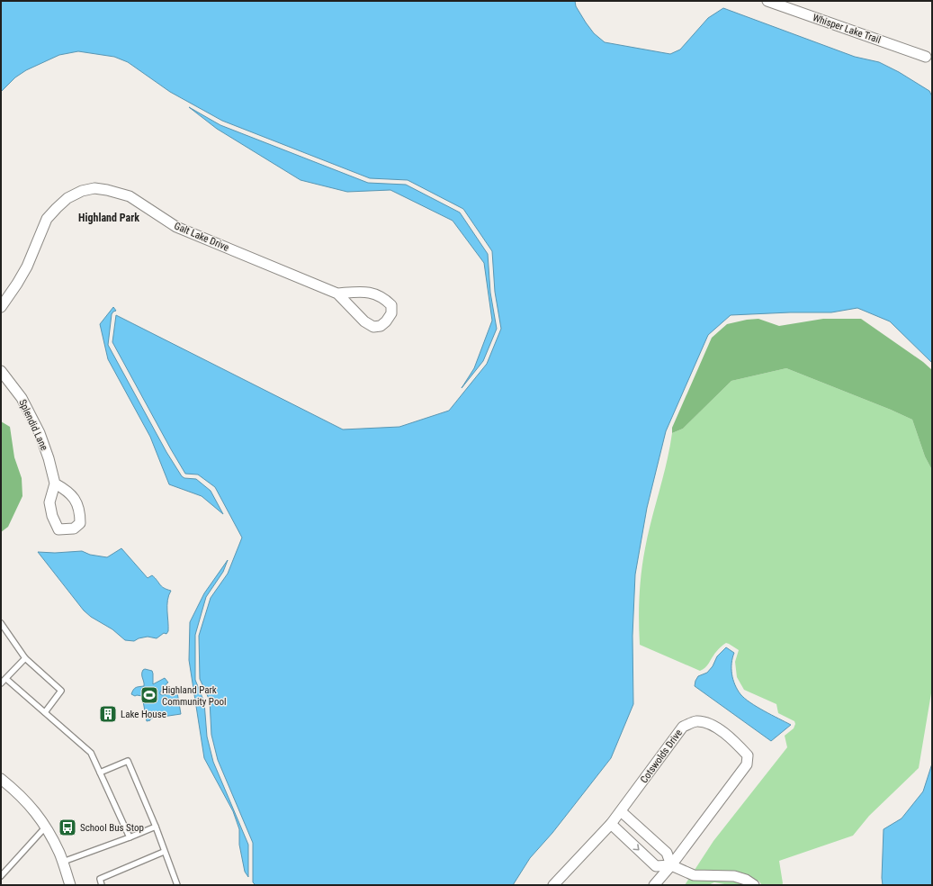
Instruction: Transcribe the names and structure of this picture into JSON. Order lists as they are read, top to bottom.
{
  "streets": {
    "street": [
      "Whisper Lake Trail",
      "Galt Lake Drive",
      "Splendid Lane",
      "Cotswolds Drive"
    ]
  },
  "districts": ["Highland Park"],
  "places": {
    "sports": ["Highland Park Community Pool"],
    "building": ["Lake House"],
    "bus stop": ["School Bus Stop"]
  }
}
